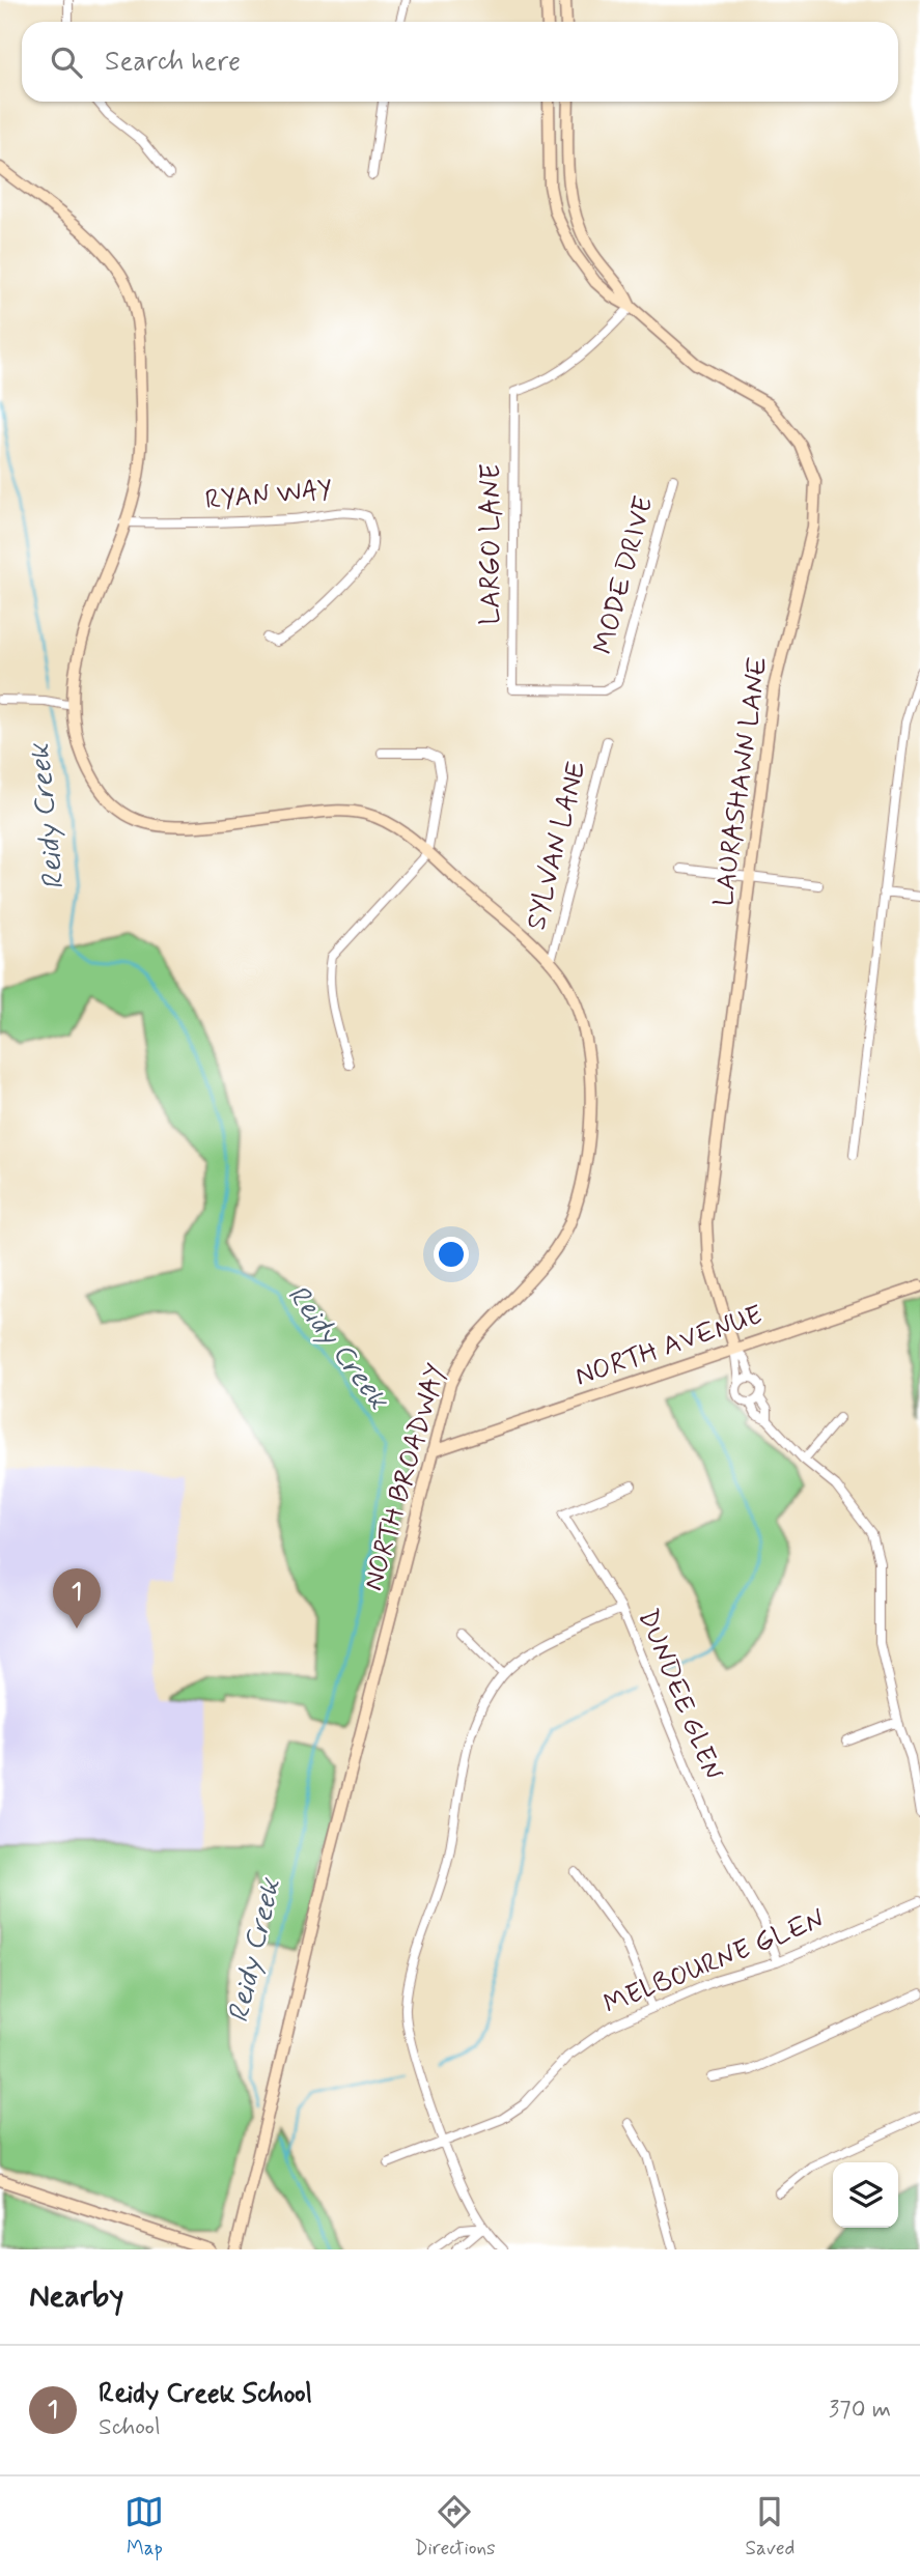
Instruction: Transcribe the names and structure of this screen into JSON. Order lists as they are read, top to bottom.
{
  "streets": {
    "street": [
      "RYAN WAY",
      "LARGO LANE",
      "MODE DRIVE",
      "LAURASHAWN LANE",
      "SYLVAN LANE",
      "NORTH AVENUE",
      "NORTH BROADWAY",
      "DUNDEE GLEN",
      "MELBOURNE GLEN"
    ]
  },
  "crossings": [
    ["RYAN WAY", "NORTH BROADWAY"],
    ["LARGO LANE", "MODE DRIVE"],
    ["LARGO LANE", "LAURASHAWN LANE"],
    ["LAURASHAWN LANE", "NORTH AVENUE"],
    ["SYLVAN LANE", "NORTH BROADWAY"],
    ["NORTH AVENUE", "NORTH BROADWAY"],
    ["DUNDEE GLEN", "MELBOURNE GLEN"]
  ],
  "water": ["Reidy Creek"],
  "page": {
    "search": "Search here",
    "pins": "1",
    "heading": "Nearby",
    "list": [
      {
        "mark": "1",
        "name": "Reidy Creek School",
        "note": "School",
        "value": "370 m"
      }
    ],
    "nav": ["Map", "Directions", "Saved"]
  }
}
